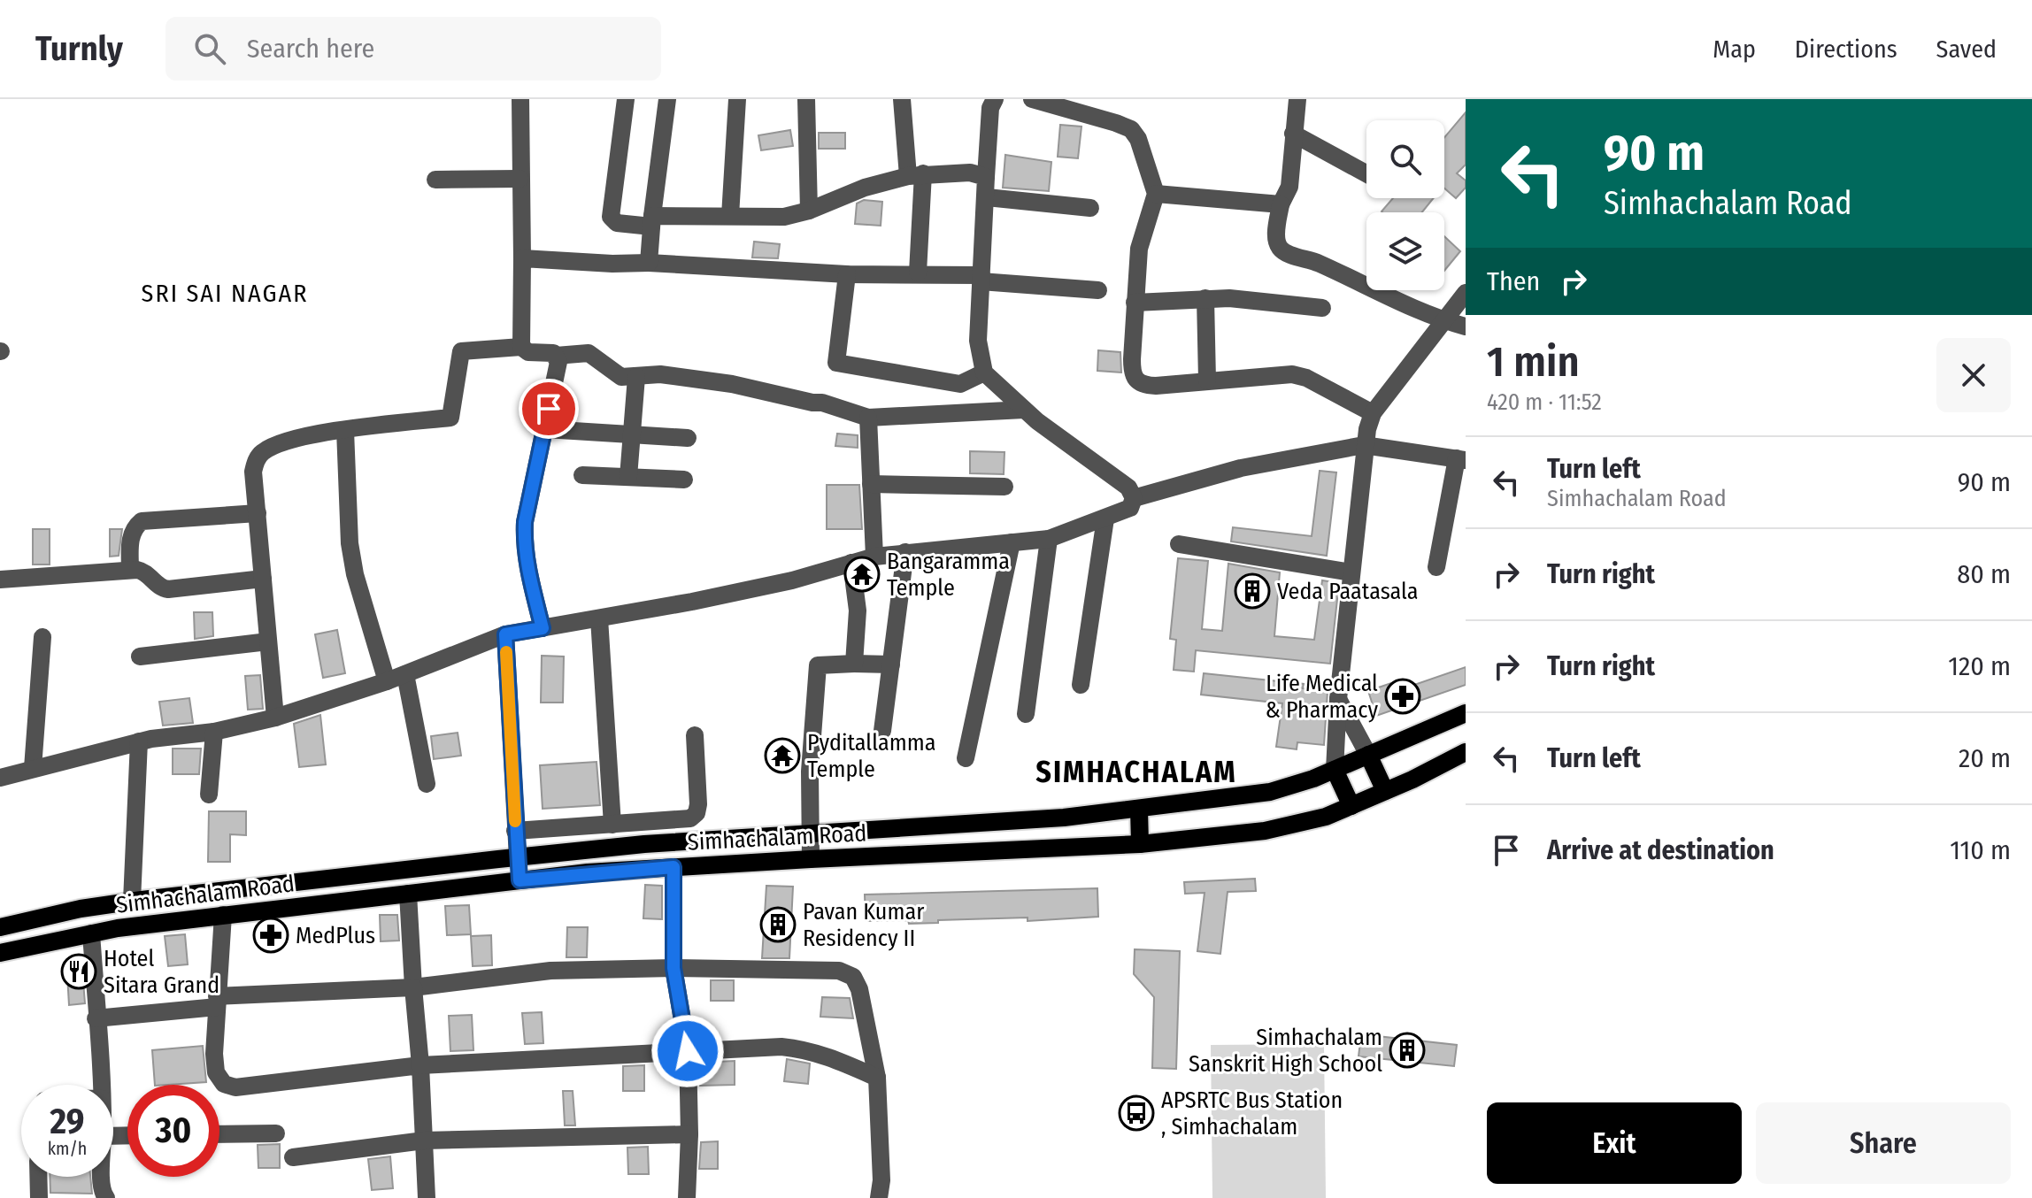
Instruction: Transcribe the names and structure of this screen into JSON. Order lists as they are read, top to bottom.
{
  "streets": {
    "main road": ["Simhachalam Road"]
  },
  "districts": ["SRI SAI NAGAR", "SIMHACHALAM"],
  "places": {
    "temple": ["Bangaramma Temple", "Pyditallamma Temple"],
    "building": ["Veda Paatasala", "Pavan Kumar Residency II", "Simhachalam Sanskrit High School"],
    "pharmacy": ["Life Medical & Pharmacy", "MedPlus"],
    "restaurant": ["Hotel Sitara Grand"],
    "bus stop": ["APSRTC Bus Station , Simhachalam"]
  },
  "page": {
    "header": "Turnly",
    "search": "Search here",
    "nav": ["Map", "Directions", "Saved"],
    "turn": ["90 m", "Simhachalam Road"],
    "then": "Then",
    "heading": ["1 min", "420 m · 11:52"],
    "list": [
      {
        "name": "Turn left",
        "note": "Simhachalam Road",
        "value": "90 m"
      },
      {
        "name": "Turn right",
        "value": "80 m"
      },
      {
        "name": "Turn right",
        "value": "120 m"
      },
      {
        "name": "Turn left",
        "value": "20 m"
      },
      {
        "name": "Arrive at destination",
        "value": "110 m"
      }
    ],
    "speed": "29 km/h",
    "limit": "30",
    "buttons": ["Exit", "Share"]
  }
}
